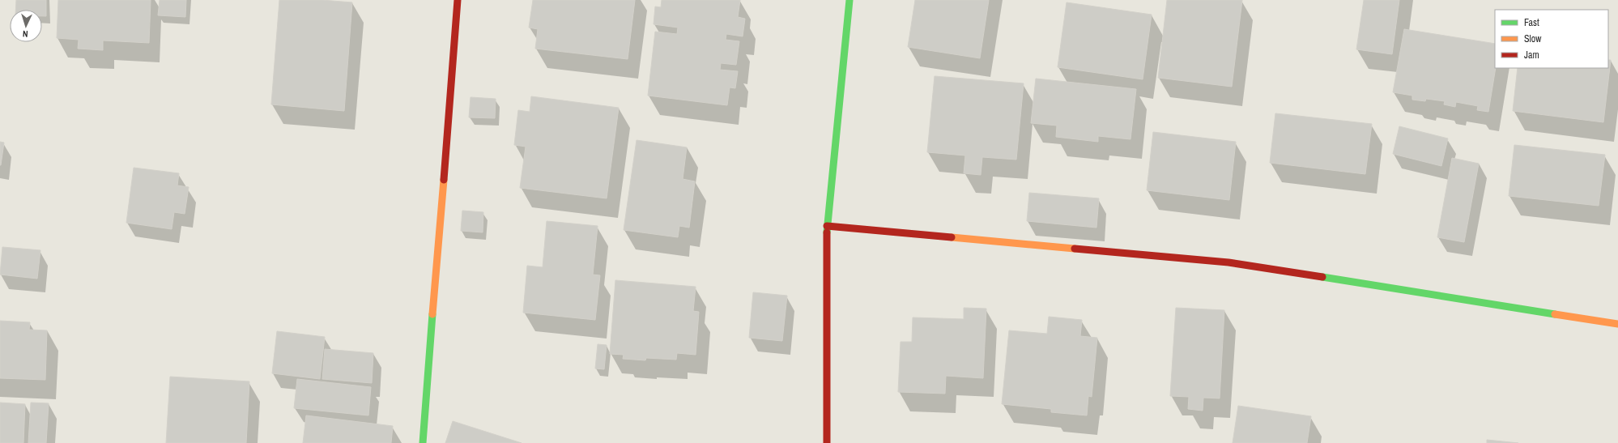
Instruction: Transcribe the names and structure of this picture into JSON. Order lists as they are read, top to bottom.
{
  "legend": ["Fast", "Slow", "Jam"],
  "north": "bottom"
}
